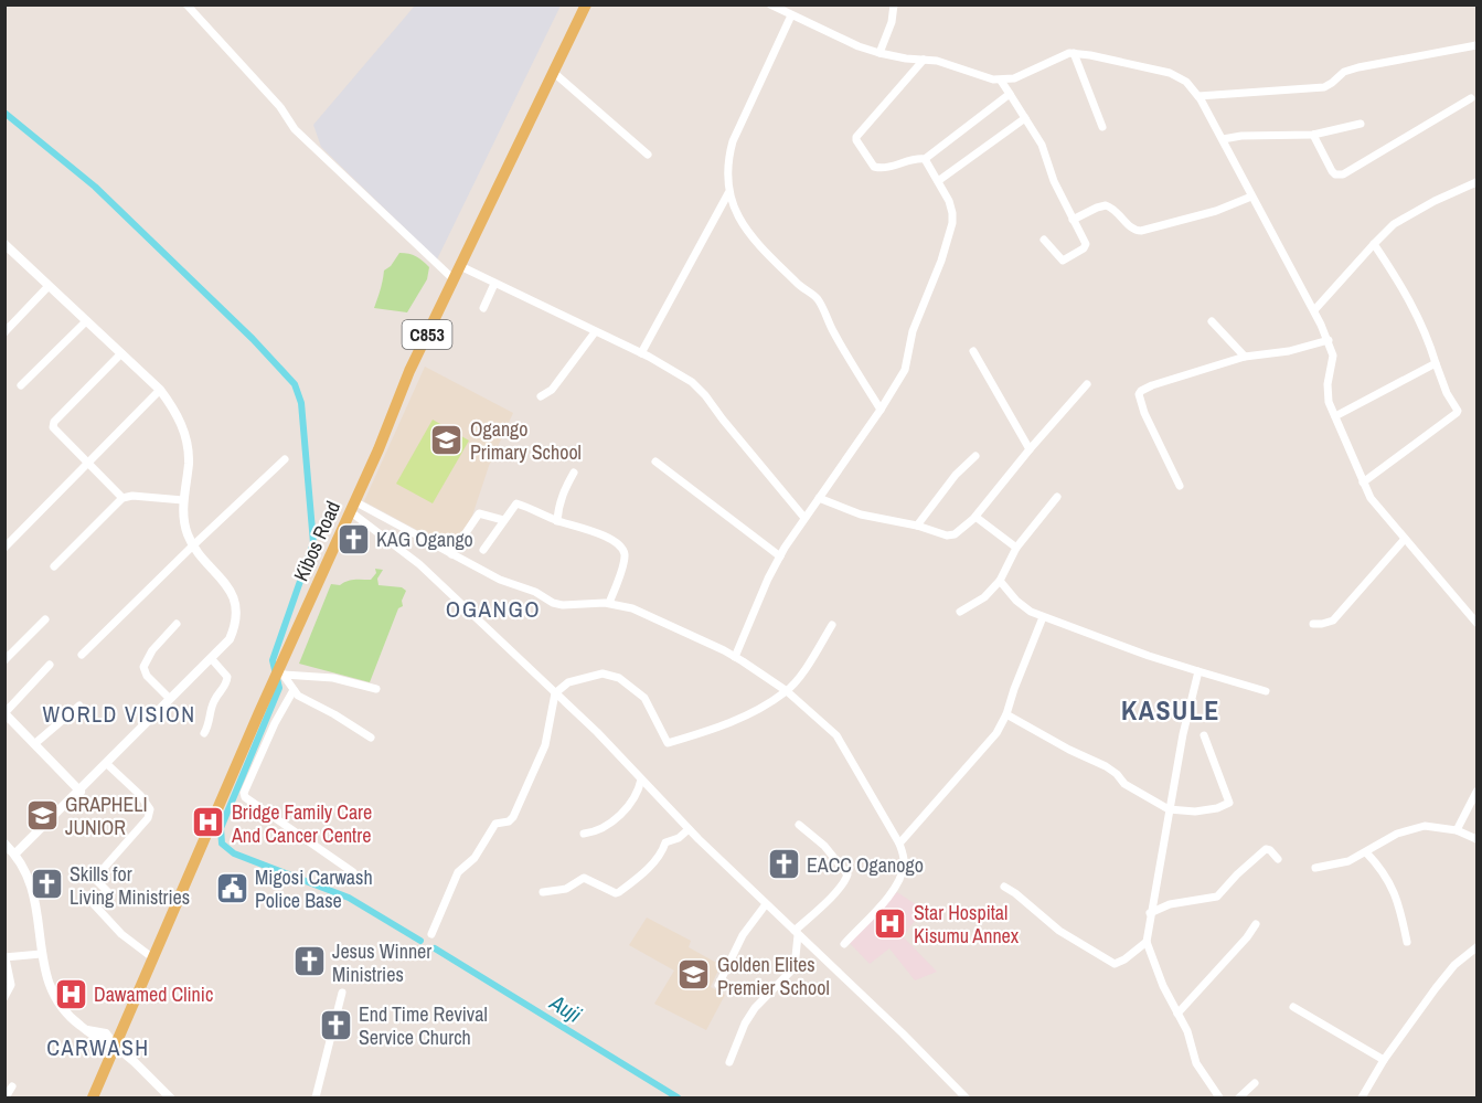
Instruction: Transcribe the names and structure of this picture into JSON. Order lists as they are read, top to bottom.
{
  "streets": {
    "main road": ["C853", "Kibos Road"]
  },
  "districts": [
    "OGANGO",
    "KASULE",
    "WORLD VISION",
    "CARWASH"
  ],
  "water": ["Auji"],
  "places": {
    "school or university": ["Ogango Primary School", "GRAPHELI JUNIOR", "Golden Elites Premier School"],
    "church": [
      "KAG Ogango",
      "EACC Oganogo",
      "Skills for Living Ministries",
      "Jesus Winner Ministries",
      "End Time Revival Service Church"
    ],
    "hospital": ["Bridge Family Care And Cancer Centre", "Star Hospital Kisumu Annex", "Dawamed Clinic"],
    "public building": ["Migosi Carwash Police Base"]
  }
}
